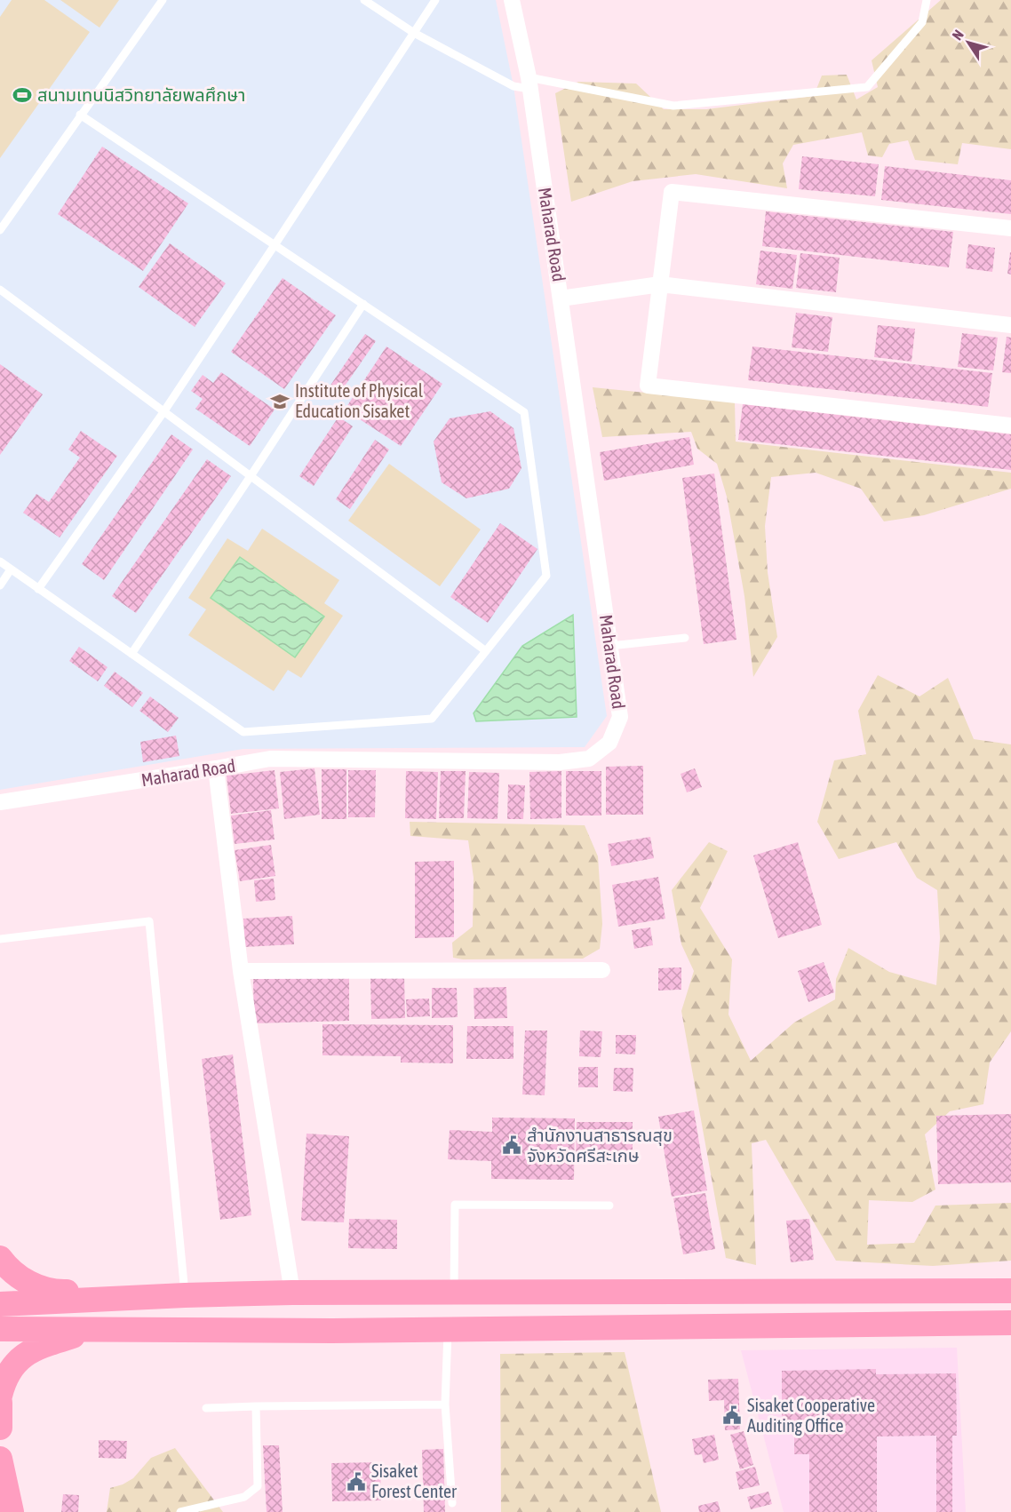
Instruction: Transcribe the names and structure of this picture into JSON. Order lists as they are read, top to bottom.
{
  "streets": {
    "street": ["Maharad Road"]
  },
  "places": {
    "sports": ["สนามเทนนิสวิทยาลัยพลศึกษา"],
    "school or university": ["Institute of Physical Education Sisaket"],
    "public building": ["สำนักงานสาธารณสุข จังหวัดศรีสะเกษ", "Sisaket Cooperative Auditing Office", "Sisaket Forest Center"]
  },
  "north": "top left"
}
